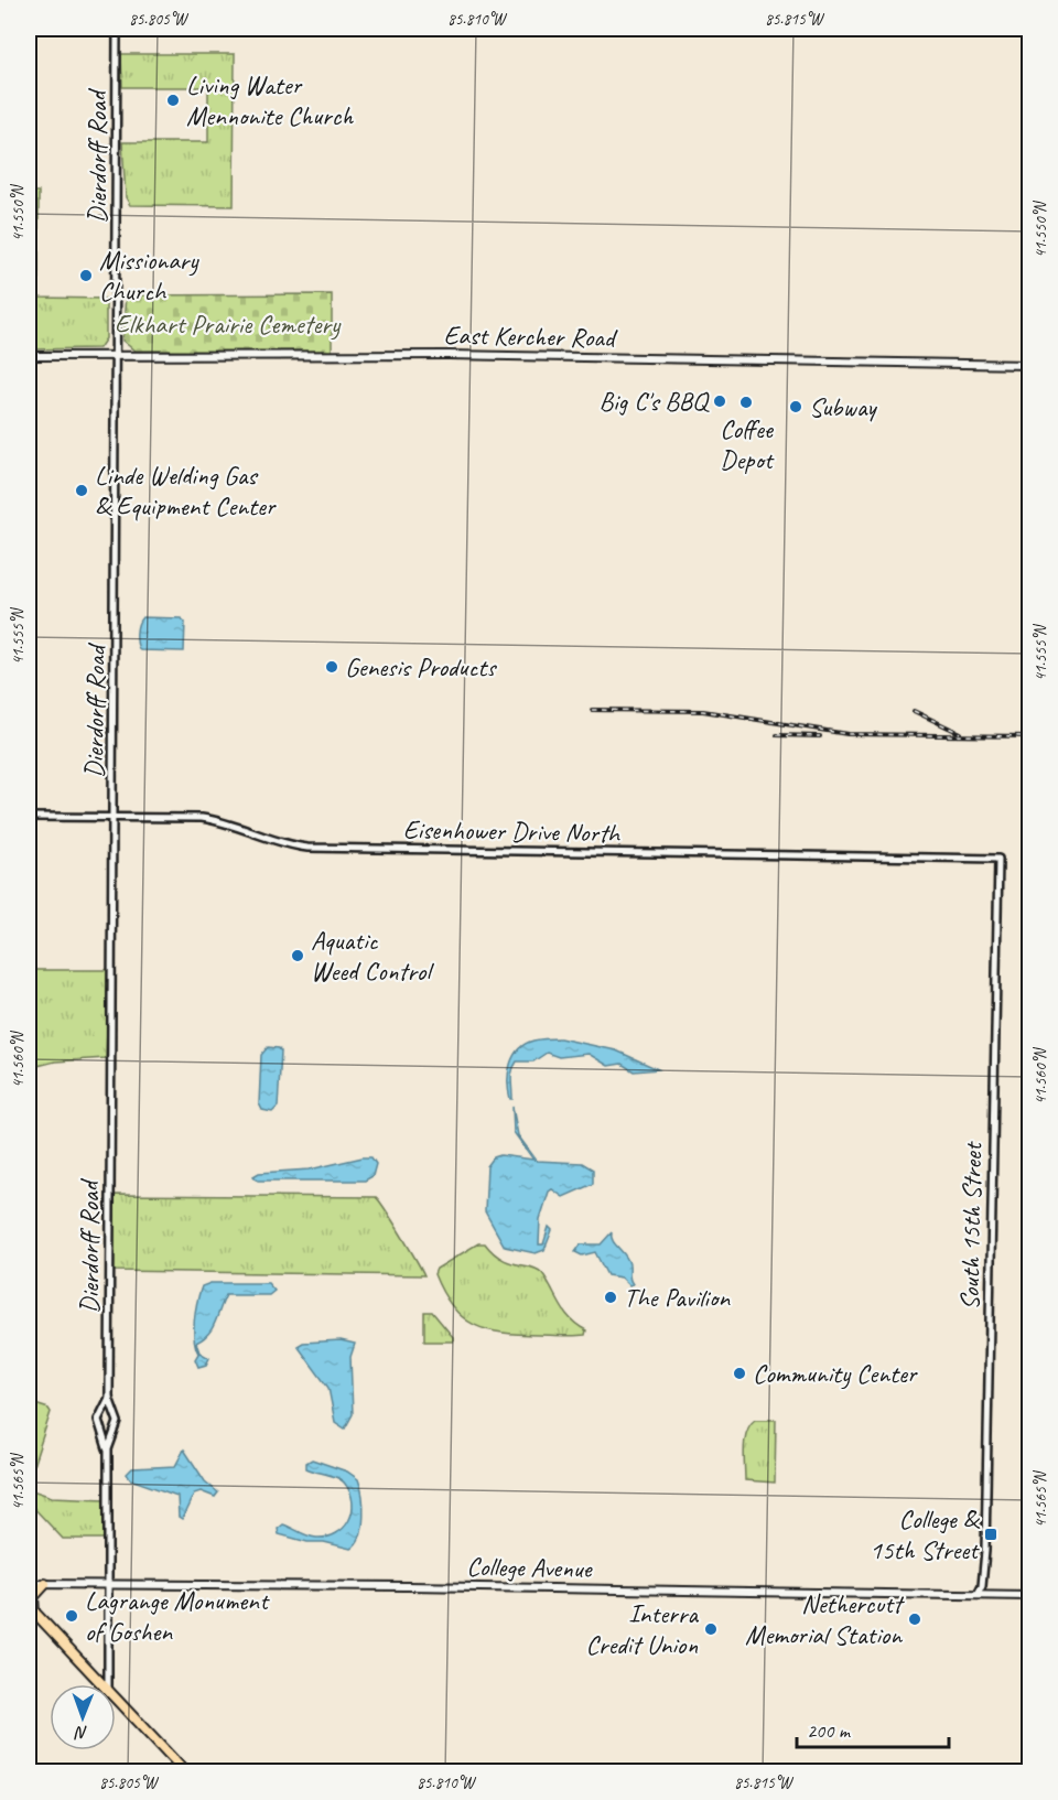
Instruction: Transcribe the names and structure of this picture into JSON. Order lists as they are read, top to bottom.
{
  "streets": {
    "main road": ["East Kercher Road", "College Avenue"],
    "street": ["Dierdorff Road", "Eisenhower Drive North", "South 15th Street"]
  },
  "crossings": [
    ["Dierdorff Road", "East Kercher Road"],
    ["Dierdorff Road", "Eisenhower Drive North"],
    ["Dierdorff Road", "College Avenue"],
    ["Eisenhower Drive North", "South 15th Street"],
    ["South 15th Street", "College Avenue"]
  ],
  "parks": ["Elkhart Prairie Cemetery"],
  "places": {
    "other": [
      "Living Water Mennonite Church",
      "Missionary Church",
      "Big C's BBQ",
      "Coffee Depot",
      "Subway",
      "Linde Welding Gas & Equipment Center",
      "Genesis Products",
      "Aquatic Weed Control",
      "The Pavilion",
      "Community Center",
      "Lagrange Monument of Goshen",
      "Nethercutt Memorial Station",
      "Interra Credit Union"
    ],
    "transit": ["College & 15th Street"]
  },
  "scale_bar": "200 m",
  "north": "bottom",
  "coordinates": [
    "85.805°W",
    "85.810°W",
    "85.815°W",
    "41.550°N",
    "41.555°N",
    "41.560°N",
    "41.565°N"
  ]
}
